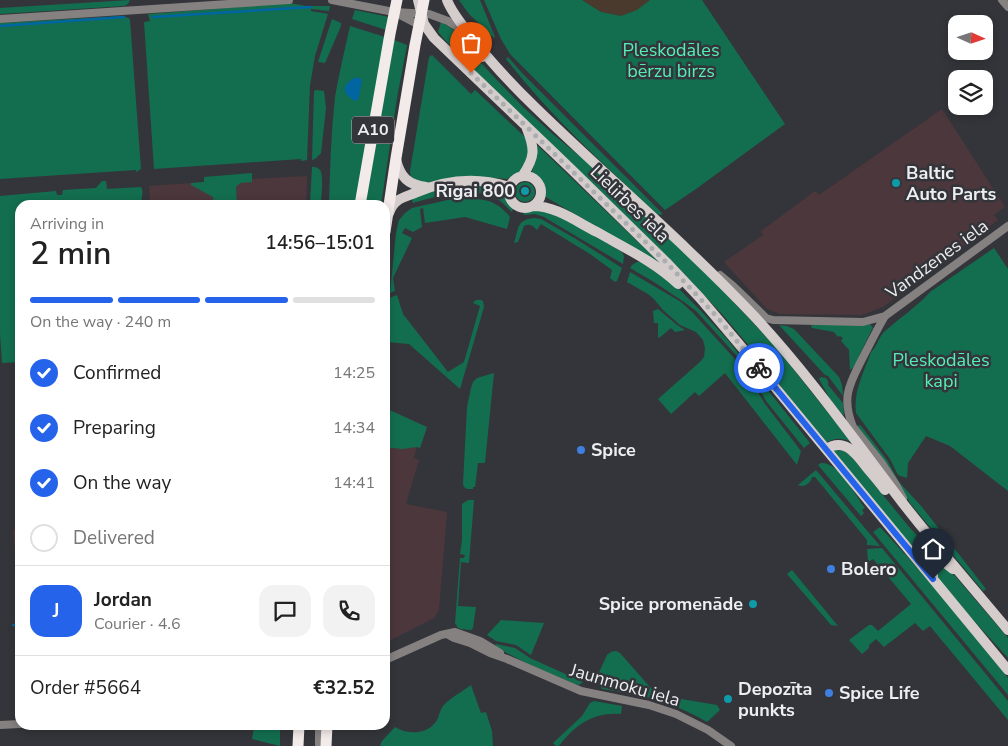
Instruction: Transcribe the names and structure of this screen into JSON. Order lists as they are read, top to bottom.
{
  "streets": {
    "highway": ["A10"],
    "main road": ["Lielirbes iela"],
    "street": ["Vandzenes iela", "Jaunmoku iela"]
  },
  "crossings": [
    ["A10", "Lielirbes iela"],
    ["Lielirbes iela", "Vandzenes iela"]
  ],
  "parks": ["Pleskodāles bērzu birzs", "Pleskodāles kapi"],
  "places": [
    "Baltic Auto Parts",
    "Rīgai 800",
    "Spice",
    "Bolero",
    "Spice promenāde",
    "Spice Life",
    "Depozīta punkts"
  ],
  "north": "right",
  "page": {
    "heading": ["2 min", "Arriving in", "14:56–15:01"],
    "panel": [
      "Jordan",
      "Courier · 4.6",
      "Order #5664",
      "€32.52"
    ],
    "bar": "On the way · 240 m",
    "list": [
      ["Confirmed", "14:25"],
      ["Preparing", "14:34"],
      ["On the way", "14:41"],
      "Delivered"
    ],
    "round": "J"
  }
}
